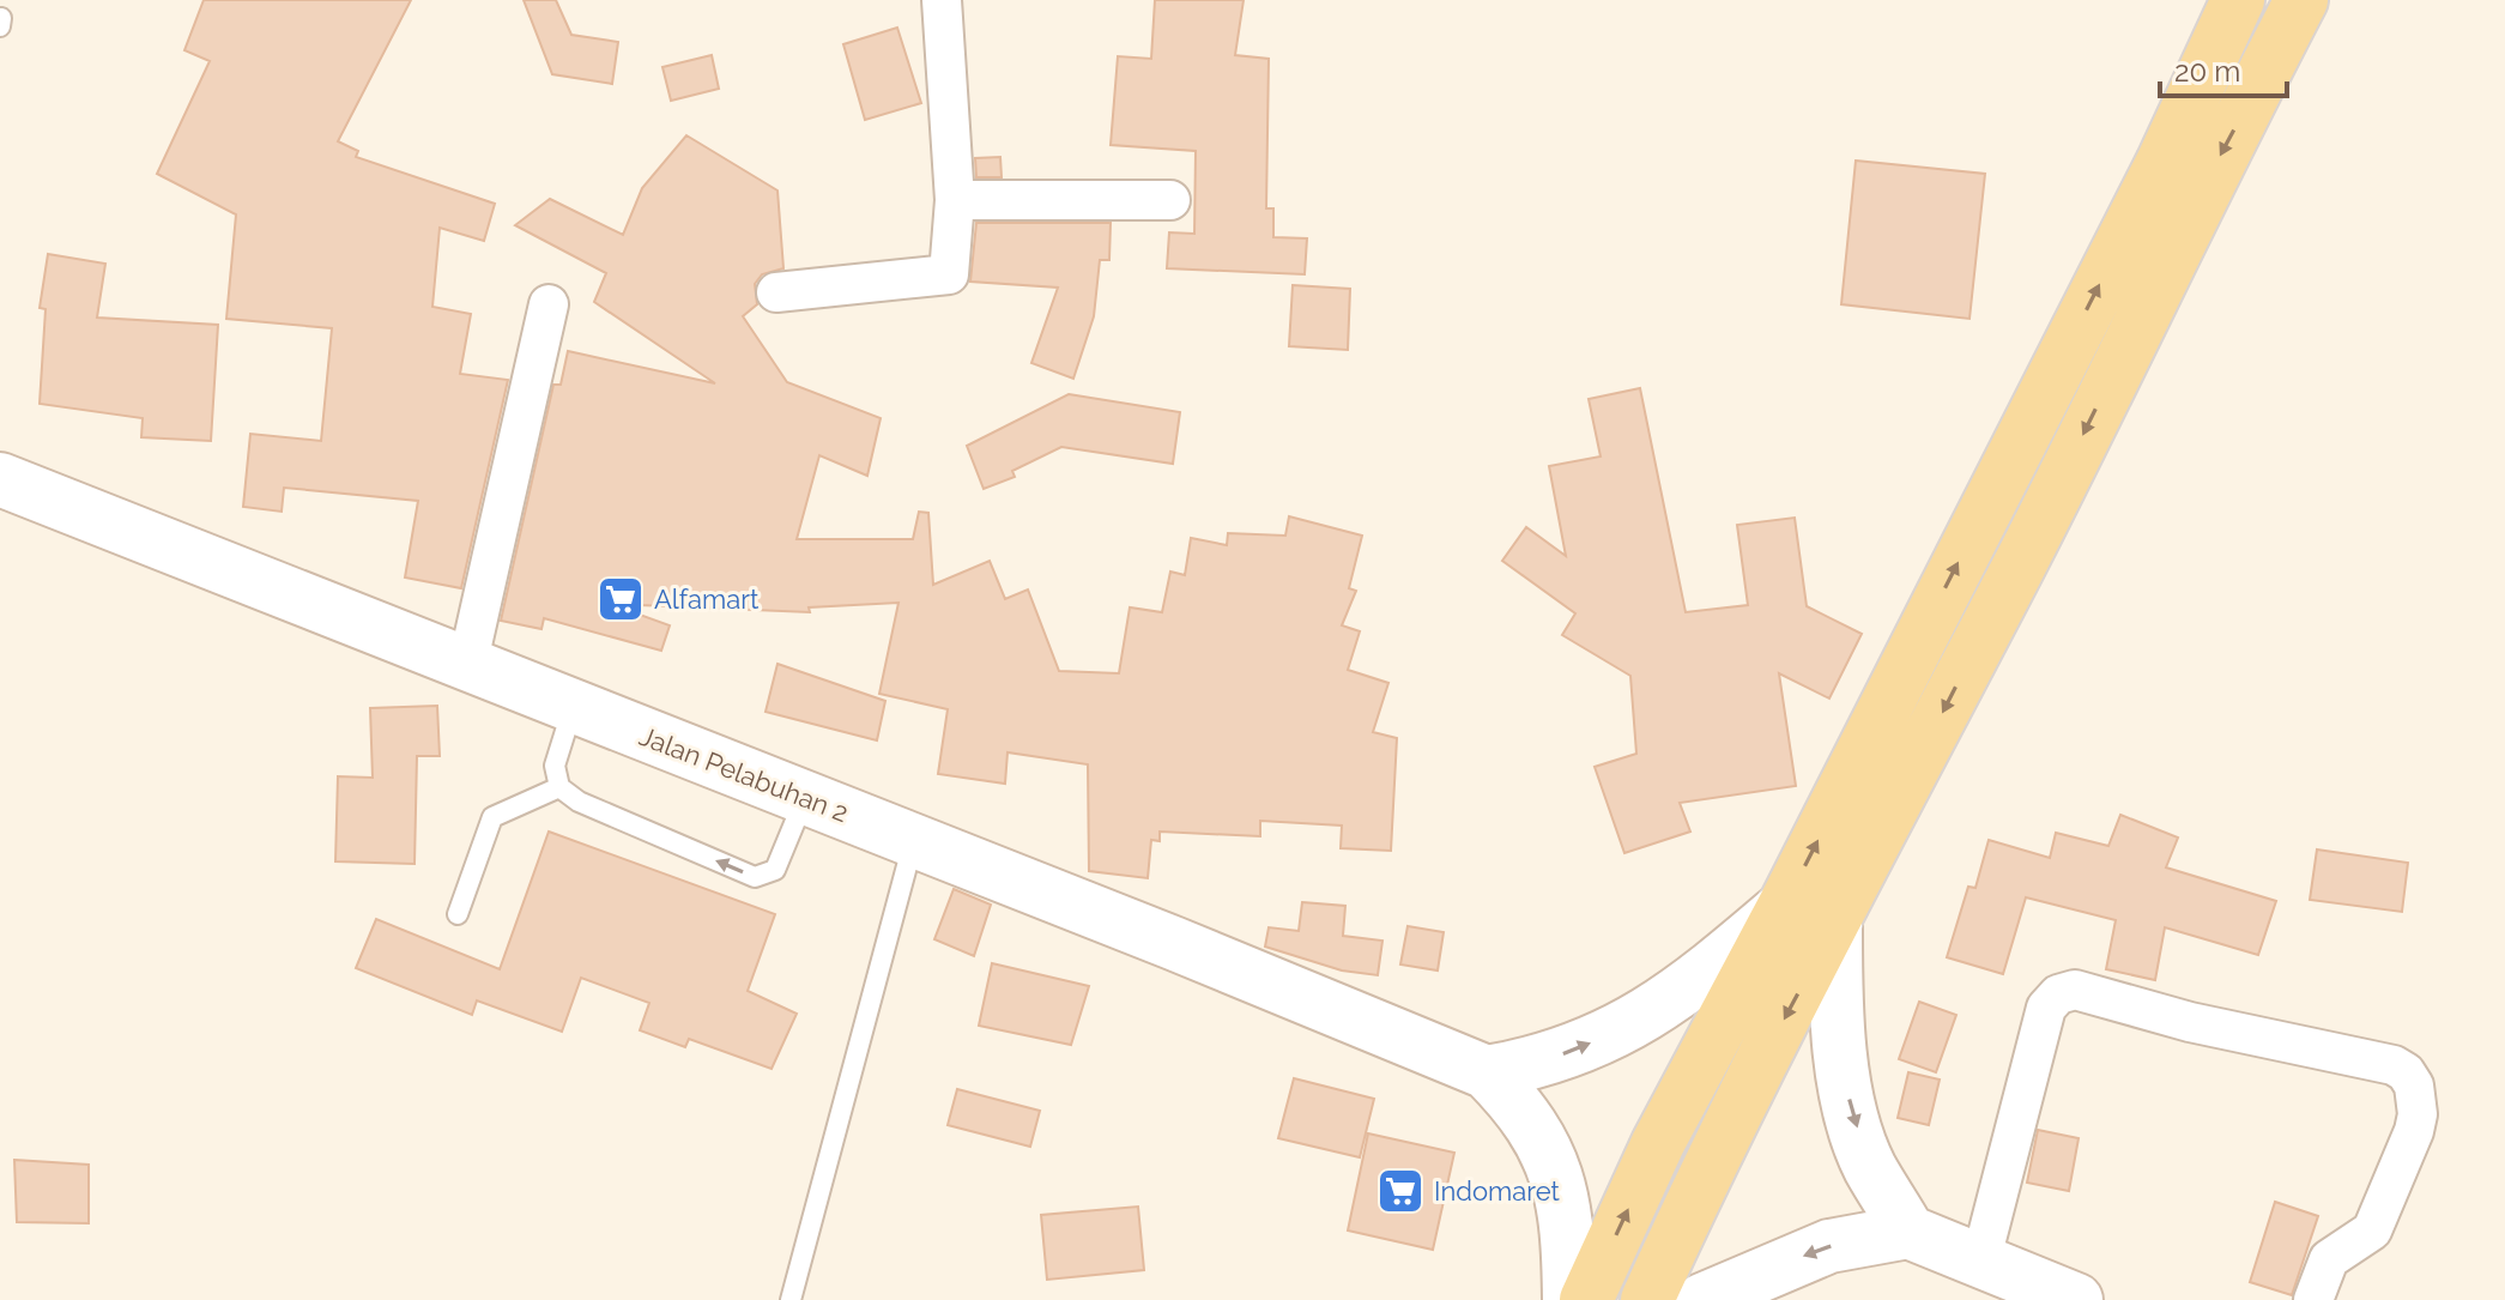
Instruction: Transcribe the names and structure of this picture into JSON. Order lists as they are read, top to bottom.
{
  "streets": {
    "main road": ["Jalan Pelabuhan 2"]
  },
  "places": {
    "supermarket": ["Alfamart", "Indomaret"]
  },
  "scale_bar": "20 m"
}
